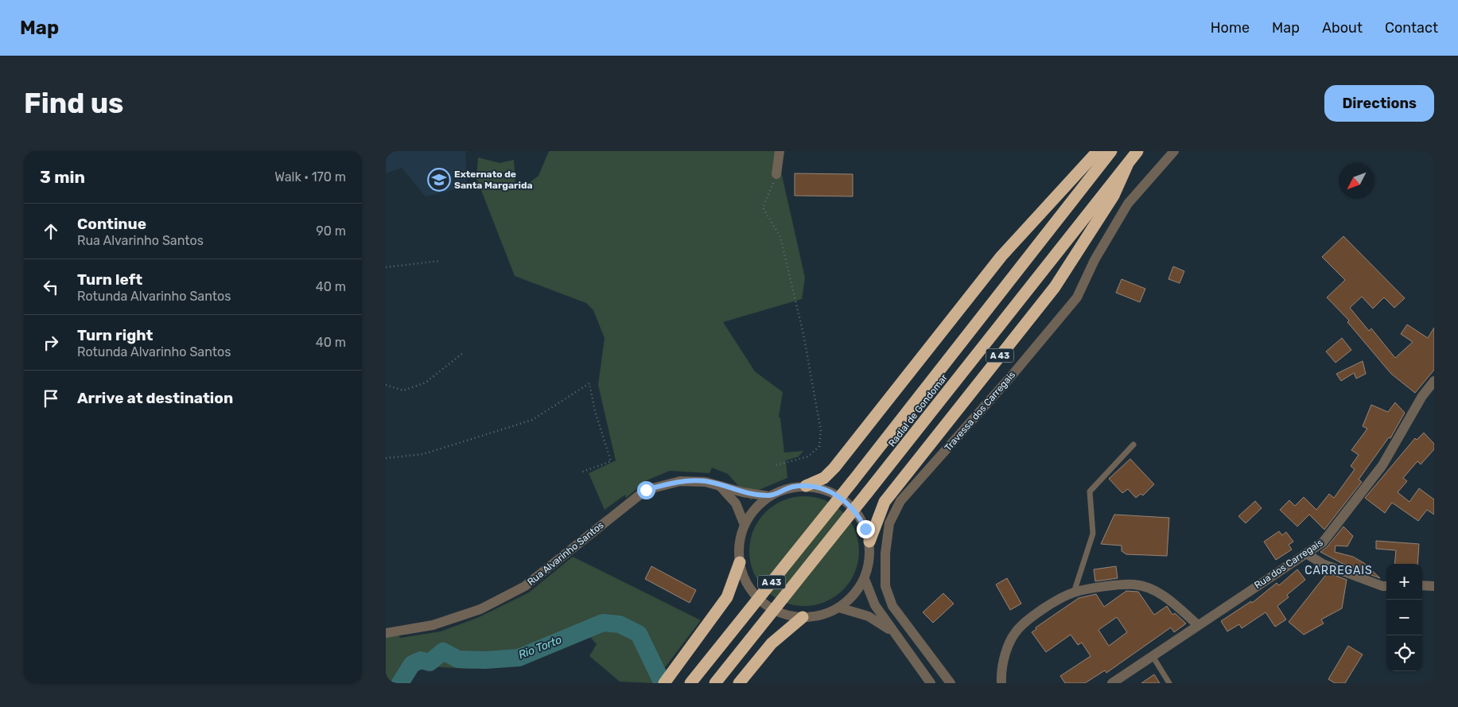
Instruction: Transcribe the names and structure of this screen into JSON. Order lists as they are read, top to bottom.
{
  "streets": {
    "highway": ["A 43", "Radial de Gondomar"],
    "street": ["Travessa dos Carregais", "Rua Alvarinho Santos", "Rua dos Carregais"]
  },
  "crossings": [
    ["A 43", "Radial de Gondomar"],
    ["A 43", "Rua Alvarinho Santos"]
  ],
  "districts": ["CARREGAIS"],
  "water": ["Rio Torto"],
  "places": {
    "school or university": ["Externato de Santa Margarida"]
  },
  "north": "bottom left",
  "page": {
    "header": "Map",
    "nav": [
      "Home",
      "Map",
      "About",
      "Contact"
    ],
    "buttons": "Directions",
    "title": "Find us",
    "heading": ["3 min", "Walk · 170 m"],
    "list": [
      ["Continue", "Rua Alvarinho Santos", "90 m"],
      ["Turn left", "Rotunda Alvarinho Santos", "40 m"],
      ["Turn right", "Rotunda Alvarinho Santos", "40 m"],
      "Arrive at destination"
    ],
    "map_buttons": ["+", "−"]
  }
}
